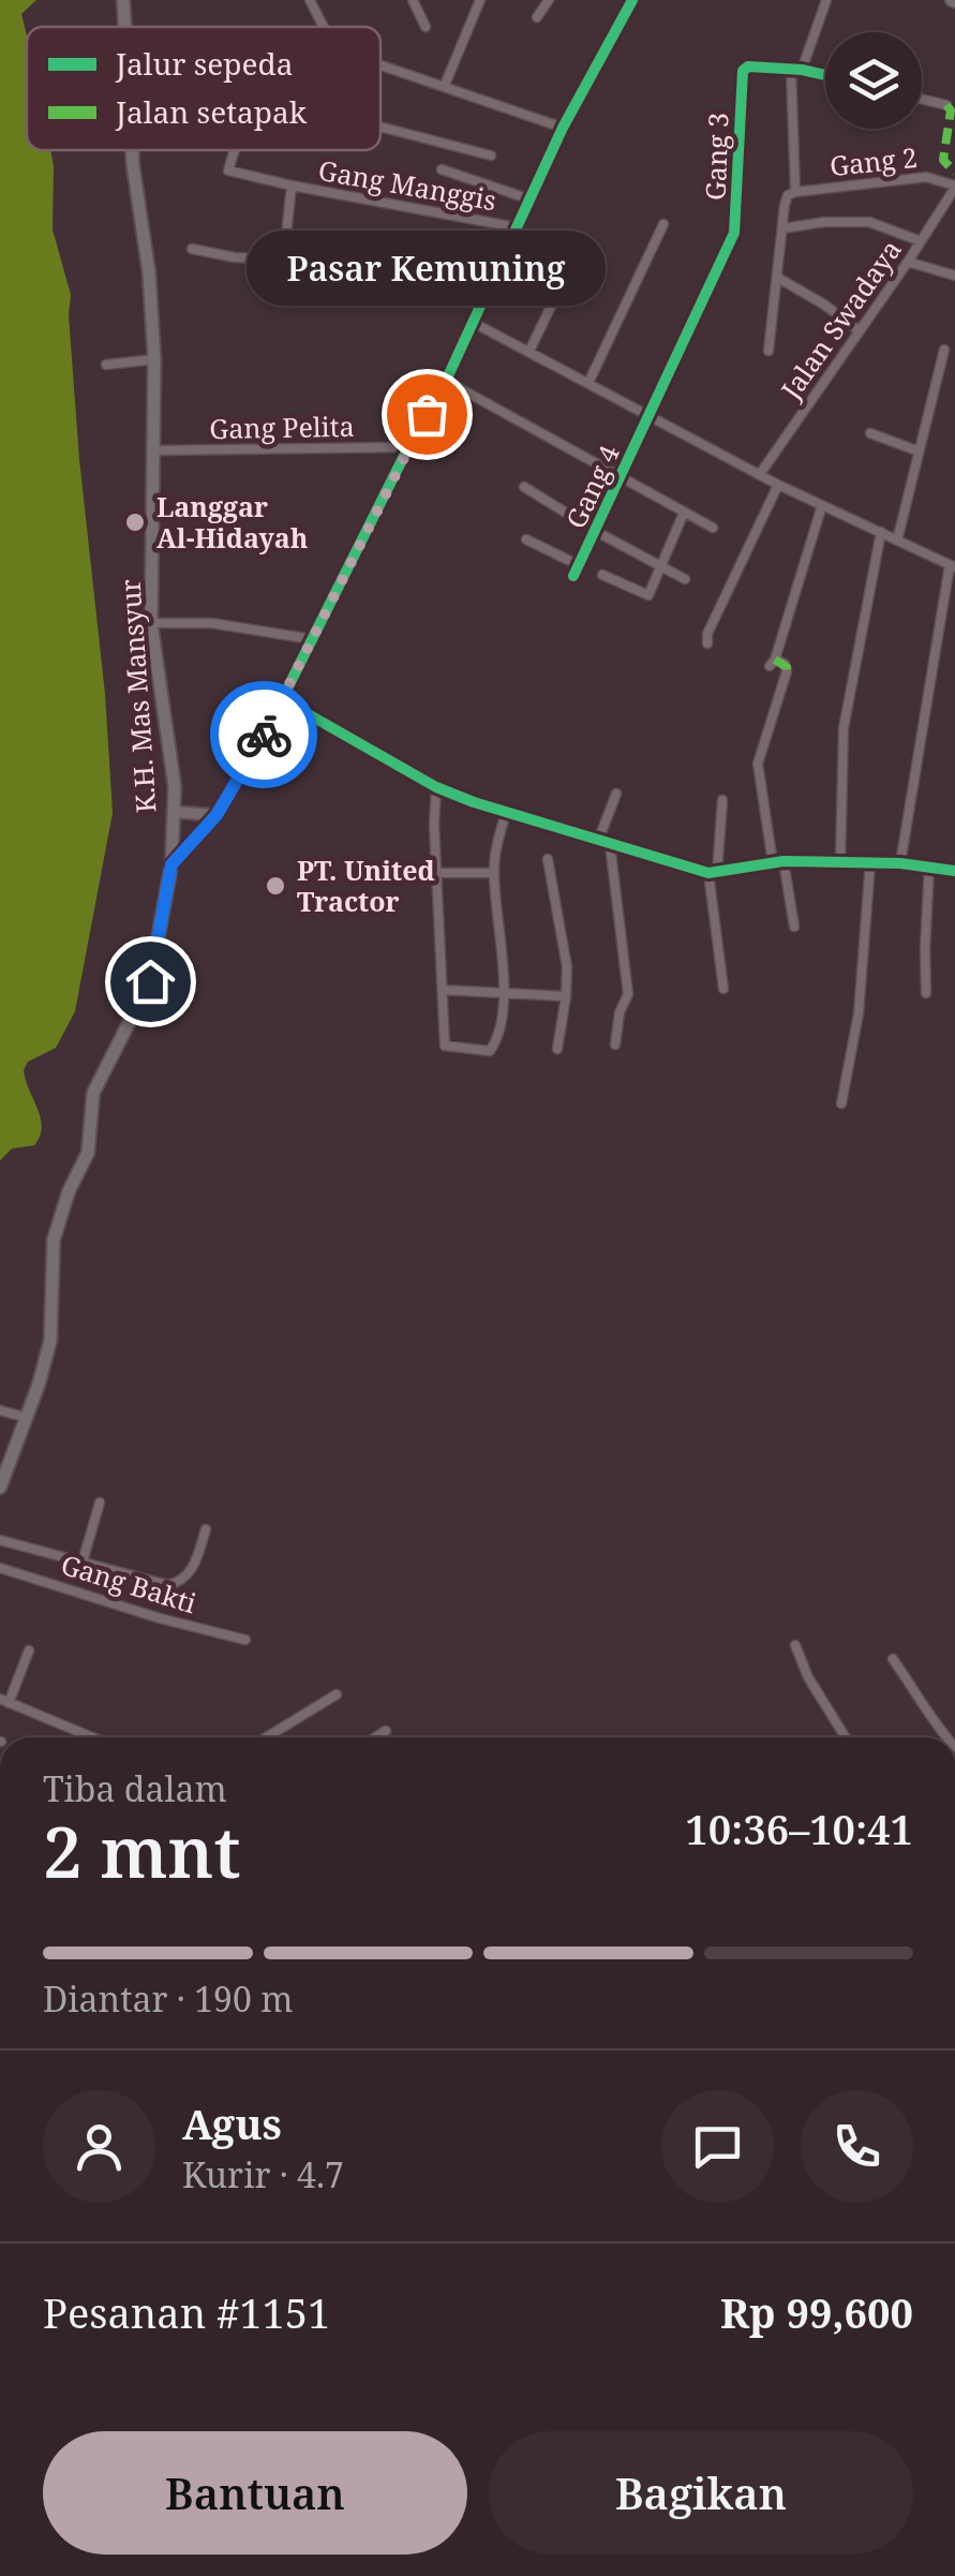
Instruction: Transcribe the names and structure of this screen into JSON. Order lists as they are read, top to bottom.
{
  "streets": {
    "main road": ["K.H. Mas Mansyur"],
    "street": [
      "Gang 3",
      "Gang 2",
      "Gang Manggis",
      "Jalan Swadaya",
      "Gang Pelita",
      "Gang 4",
      "Gang Bakti"
    ]
  },
  "crossings": [
    ["Gang 3", "Gang 4"],
    ["Gang 2", "Jalan Swadaya"],
    ["Gang Pelita", "K.H. Mas Mansyur"]
  ],
  "places": ["Pasar Kemuning", "Langgar Al-Hidayah", "PT. United Tractor"],
  "legend": ["Jalur sepeda", "Jalan setapak"],
  "page": {
    "bubble": "Pasar Kemuning",
    "heading": ["2 mnt", "Tiba dalam", "10:36–10:41"],
    "panel": [
      "Agus",
      "Kurir · 4.7",
      "Pesanan #1151",
      "Rp 99,600"
    ],
    "bar": "Diantar · 190 m",
    "buttons": ["Bantuan", "Bagikan"]
  }
}
